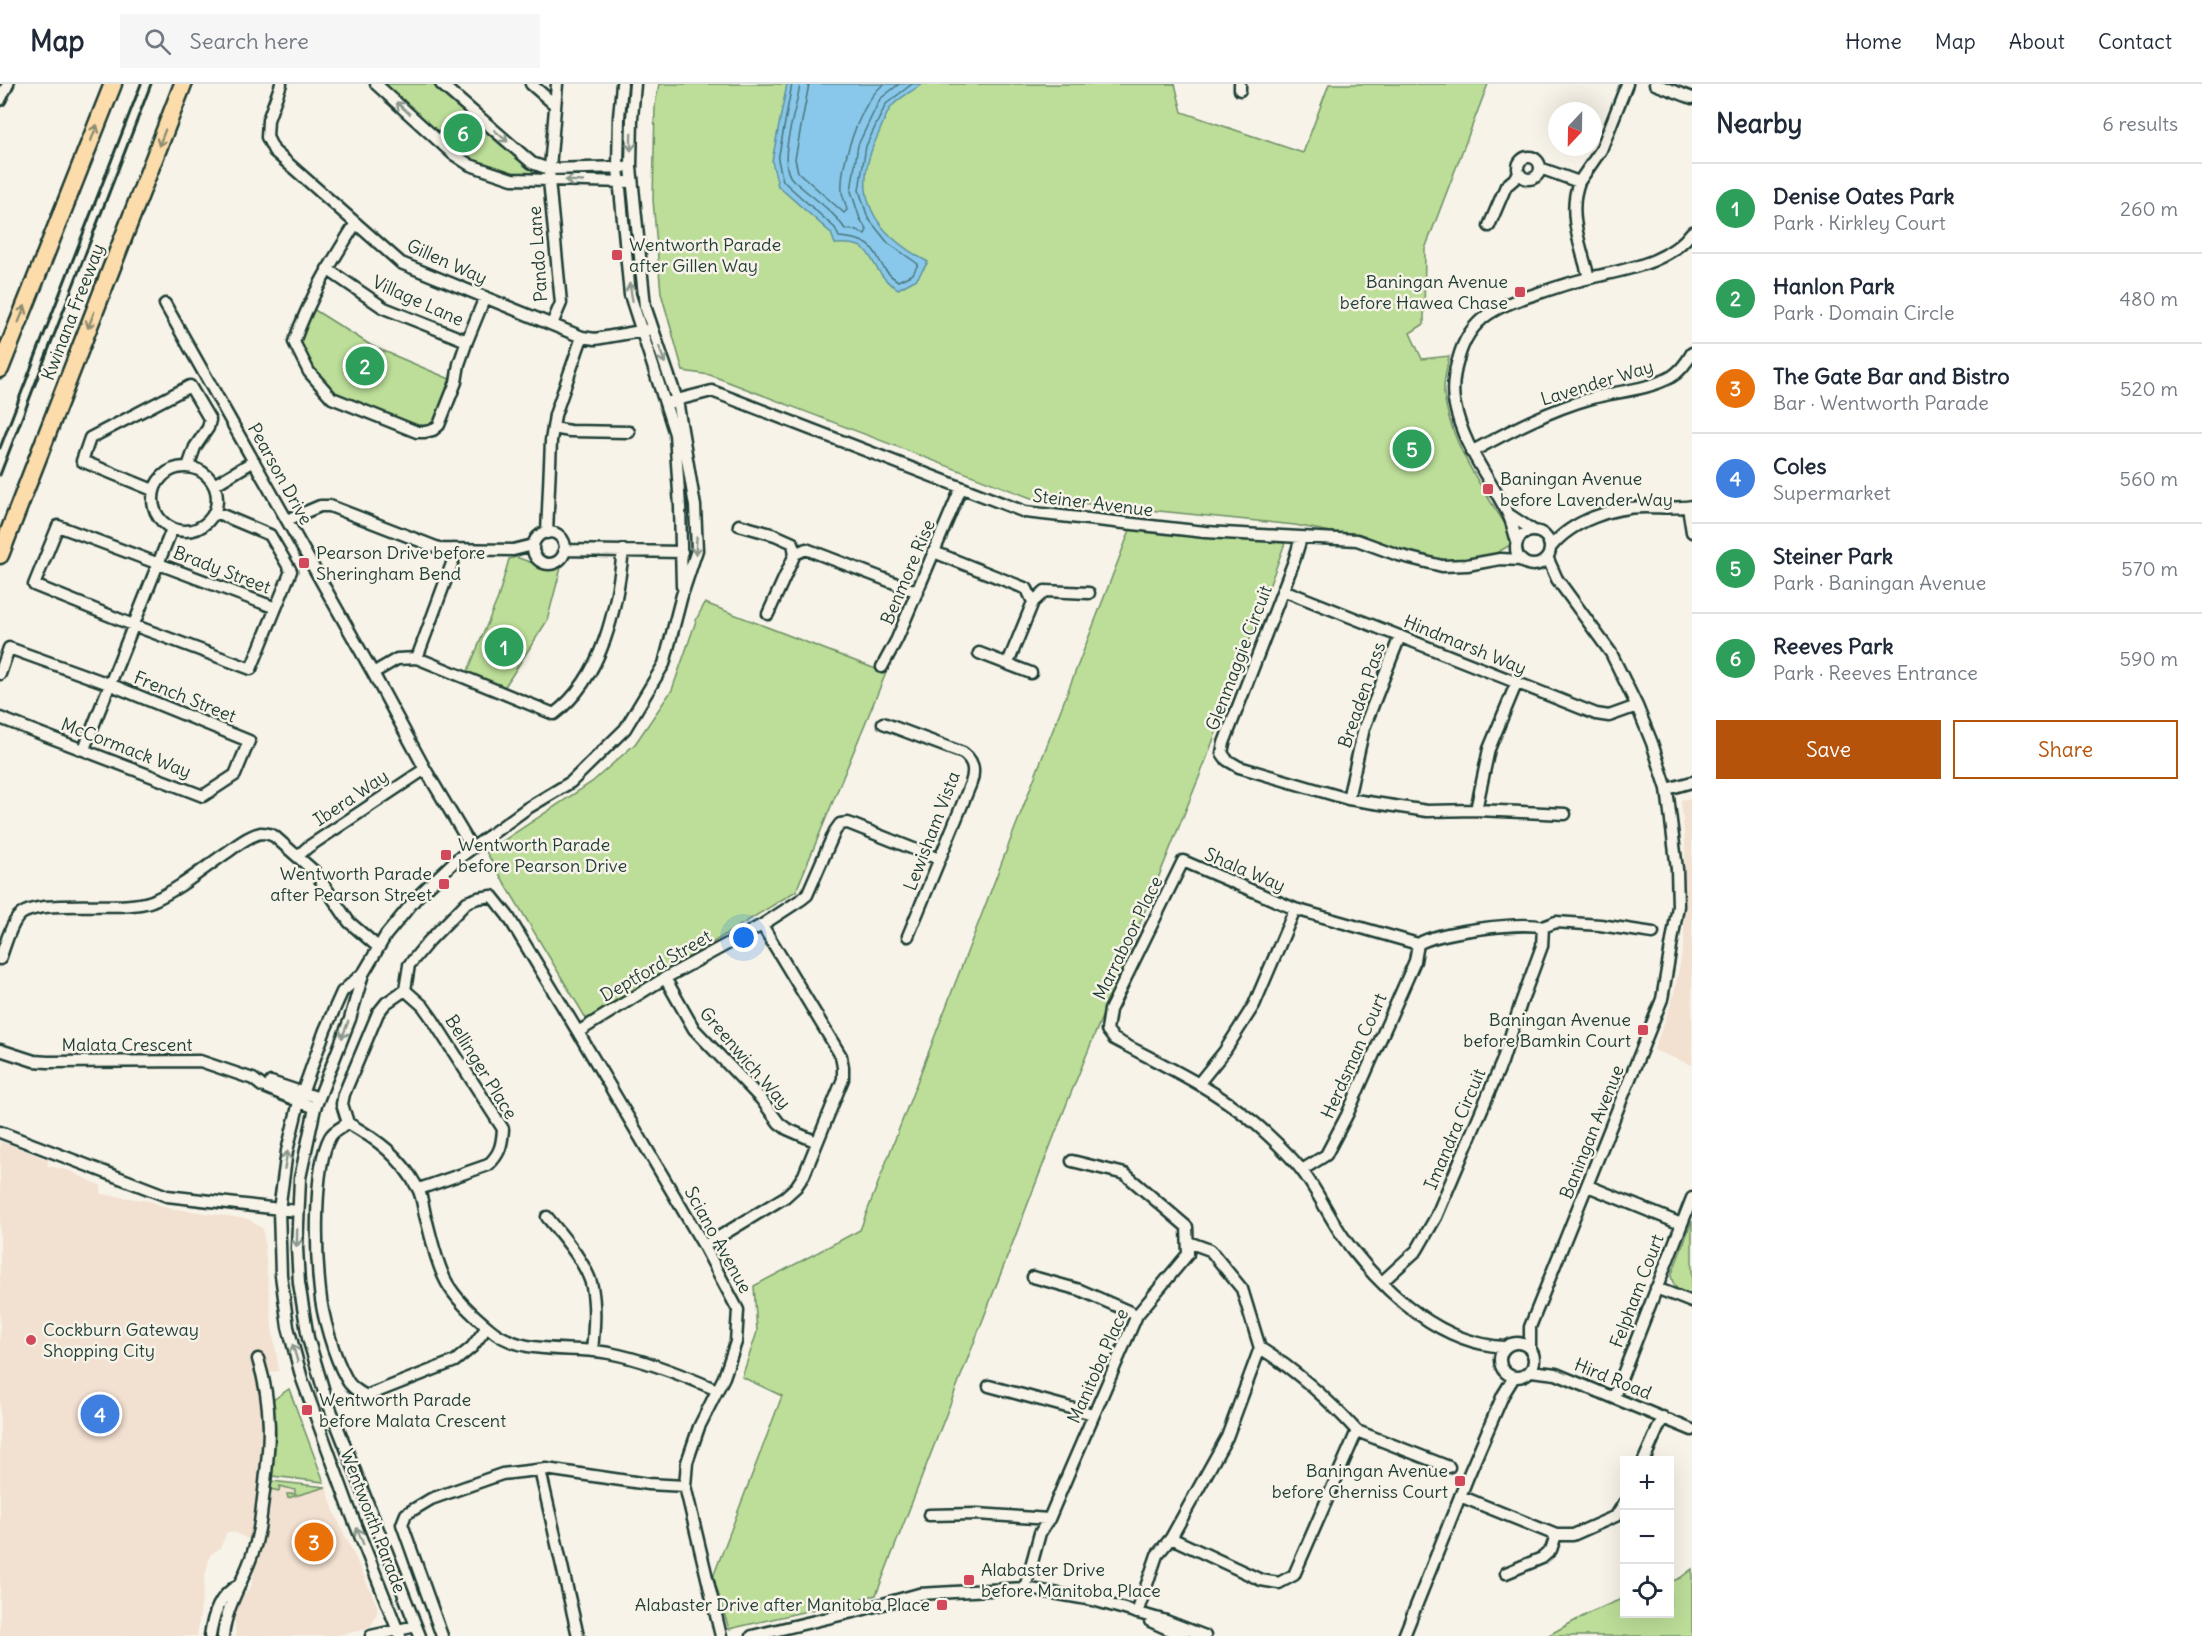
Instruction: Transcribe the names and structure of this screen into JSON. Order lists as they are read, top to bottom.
{
  "streets": {
    "highway": ["Kwinana Freeway"],
    "street": [
      "Pando Lane",
      "Gillen Way",
      "Village Lane",
      "Lavender Way",
      "Pearson Drive",
      "Steiner Avenue",
      "Brady Street",
      "Benmore Rise",
      "Hindmarsh Way",
      "Glenmaggie Circuit",
      "Breaden Pass",
      "French Street",
      "McCormack Way",
      "Ibera Way",
      "Lewisham Vista",
      "Shala Way",
      "Marraboor Place",
      "Deptford Street",
      "Malata Crescent",
      "Herdsman Court",
      "Greenwich Way",
      "Bellinger Place",
      "Imandra Circuit",
      "Baningan Avenue",
      "Sciano Avenue",
      "Felpham Court",
      "Manitoba Place",
      "Hird Road",
      "Wentworth Parade"
    ]
  },
  "crossings": [
    ["Pando Lane", "Gillen Way"],
    ["Gillen Way", "Wentworth Parade"],
    ["Pearson Drive", "Ibera Way"],
    ["Pearson Drive", "Wentworth Parade"],
    ["Steiner Avenue", "Benmore Rise"],
    ["Steiner Avenue", "Glenmaggie Circuit"],
    ["Steiner Avenue", "Baningan Avenue"],
    ["Steiner Avenue", "Wentworth Parade"],
    ["Hindmarsh Way", "Glenmaggie Circuit"],
    ["Hindmarsh Way", "Breaden Pass"],
    ["Hindmarsh Way", "Baningan Avenue"],
    ["Glenmaggie Circuit", "Breaden Pass"],
    ["French Street", "McCormack Way"],
    ["Lewisham Vista", "Deptford Street"],
    ["Shala Way", "Marraboor Place"],
    ["Marraboor Place", "Herdsman Court"],
    ["Marraboor Place", "Imandra Circuit"],
    ["Marraboor Place", "Baningan Avenue"],
    ["Marraboor Place", "Hird Road"],
    ["Deptford Street", "Greenwich Way"],
    ["Deptford Street", "Sciano Avenue"],
    ["Malata Crescent", "Wentworth Parade"],
    ["Bellinger Place", "Sciano Avenue"],
    ["Baningan Avenue", "Hird Road"],
    ["Felpham Court", "Hird Road"]
  ],
  "places": {
    "transit": [
      "Wentworth Parade after Gillen Way",
      "Baningan Avenue before Hawea Chase",
      "Baningan Avenue before Lavender Way",
      "Pearson Drive before Sheringham Bend",
      "Wentworth Parade before Pearson Drive",
      "Wentworth Parade after Pearson Street",
      "Baningan Avenue before Bamkin Court",
      "Wentworth Parade before Malata Crescent",
      "Baningan Avenue before Cherniss Court",
      "Alabaster Drive before Manitoba Place",
      "Alabaster Drive after Manitoba Place"
    ],
    "other": ["Cockburn Gateway Shopping City"]
  },
  "north": "bottom",
  "page": {
    "header": "Map",
    "search": "Search here",
    "nav": [
      "Home",
      "Map",
      "About",
      "Contact"
    ],
    "heading": ["Nearby", "6 results"],
    "pins": [
      "6",
      "2",
      "5",
      "1",
      "4",
      "3"
    ],
    "list": [
      {
        "mark": "1",
        "name": "Denise Oates Park",
        "note": "Park · Kirkley Court",
        "value": "260 m"
      },
      {
        "mark": "2",
        "name": "Hanlon Park",
        "note": "Park · Domain Circle",
        "value": "480 m"
      },
      {
        "mark": "3",
        "name": "The Gate Bar and Bistro",
        "note": "Bar · Wentworth Parade",
        "value": "520 m"
      },
      {
        "mark": "4",
        "name": "Coles",
        "note": "Supermarket",
        "value": "560 m"
      },
      {
        "mark": "5",
        "name": "Steiner Park",
        "note": "Park · Baningan Avenue",
        "value": "570 m"
      },
      {
        "mark": "6",
        "name": "Reeves Park",
        "note": "Park · Reeves Entrance",
        "value": "590 m"
      }
    ],
    "buttons": ["Save", "Share"],
    "map_buttons": ["+", "−"]
  }
}
